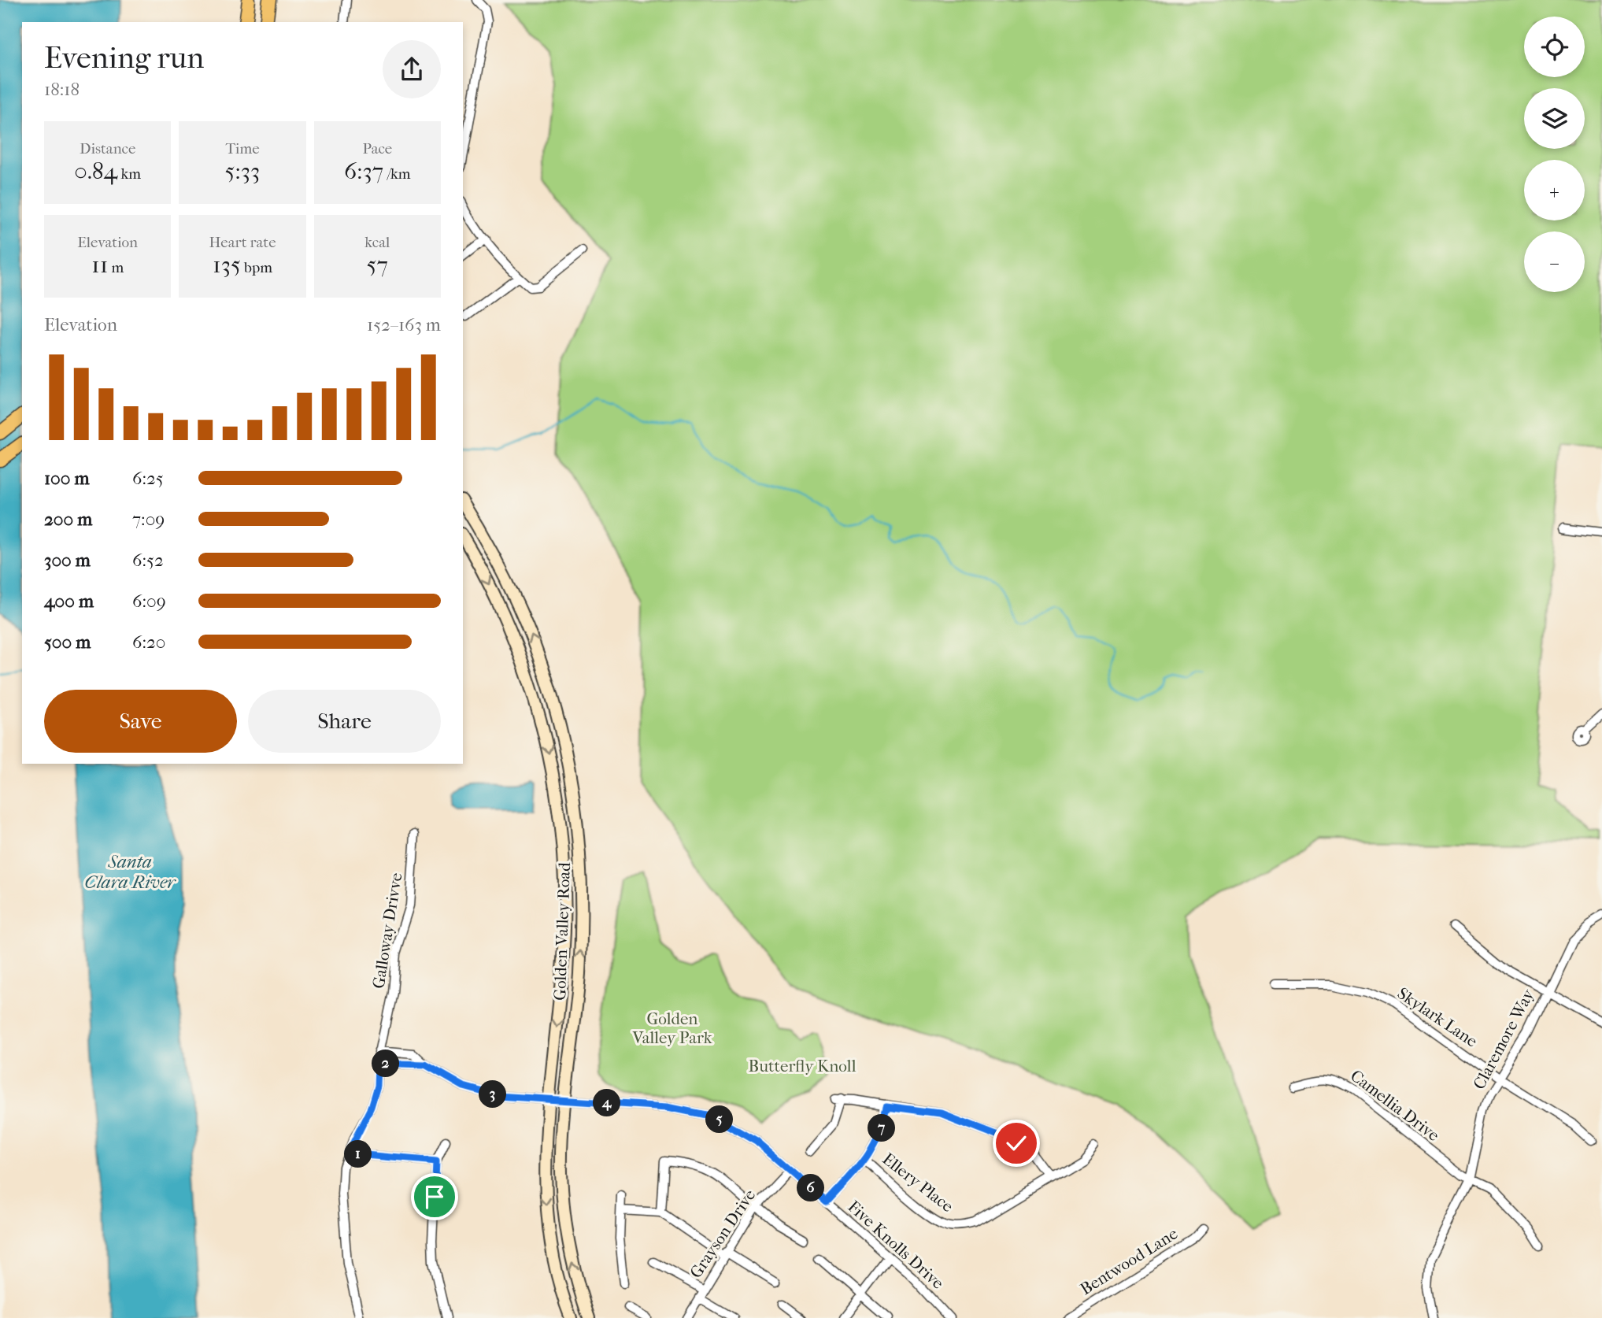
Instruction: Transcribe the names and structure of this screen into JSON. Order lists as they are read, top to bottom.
{
  "streets": {
    "main road": ["Golden Valley Road"],
    "street": [
      "Galloway Drivve",
      "Skylark Lane",
      "Claremore Way",
      "Camellia Drive",
      "Ellery Place",
      "Grayson Drive",
      "Five Knolls Drive",
      "Bentwood Lane"
    ]
  },
  "crossings": [
    ["Galloway Drivve", "Five Knolls Drive"],
    ["Golden Valley Road", "Five Knolls Drive"],
    ["Skylark Lane", "Claremore Way"],
    ["Claremore Way", "Camellia Drive"],
    ["Grayson Drive", "Five Knolls Drive"]
  ],
  "water": ["Santa Clara River"],
  "parks": ["Golden Valley Park", "Butterfly Knoll"],
  "page": {
    "map_buttons": ["+", "−"],
    "heading": ["Evening run", "18:18"],
    "stats": [
      ["Distance", "0.84 km"],
      ["Time", "5:33"],
      ["Pace", "6:37 /km"],
      ["Elevation", "11 m"],
      ["Heart rate", "135 bpm"],
      ["kcal", "57"]
    ],
    "chart": ["Elevation", "152–163 m"],
    "list": [
      {
        "name": "100 m",
        "note": "6:25"
      },
      {
        "name": "200 m",
        "note": "7:09"
      },
      {
        "name": "300 m",
        "note": "6:52"
      },
      {
        "name": "400 m",
        "note": "6:09"
      },
      {
        "name": "500 m",
        "note": "6:20"
      }
    ],
    "buttons": ["Save", "Share"],
    "pins": [
      "2",
      "3",
      "4",
      "5",
      "7",
      "1",
      "6"
    ]
  }
}
